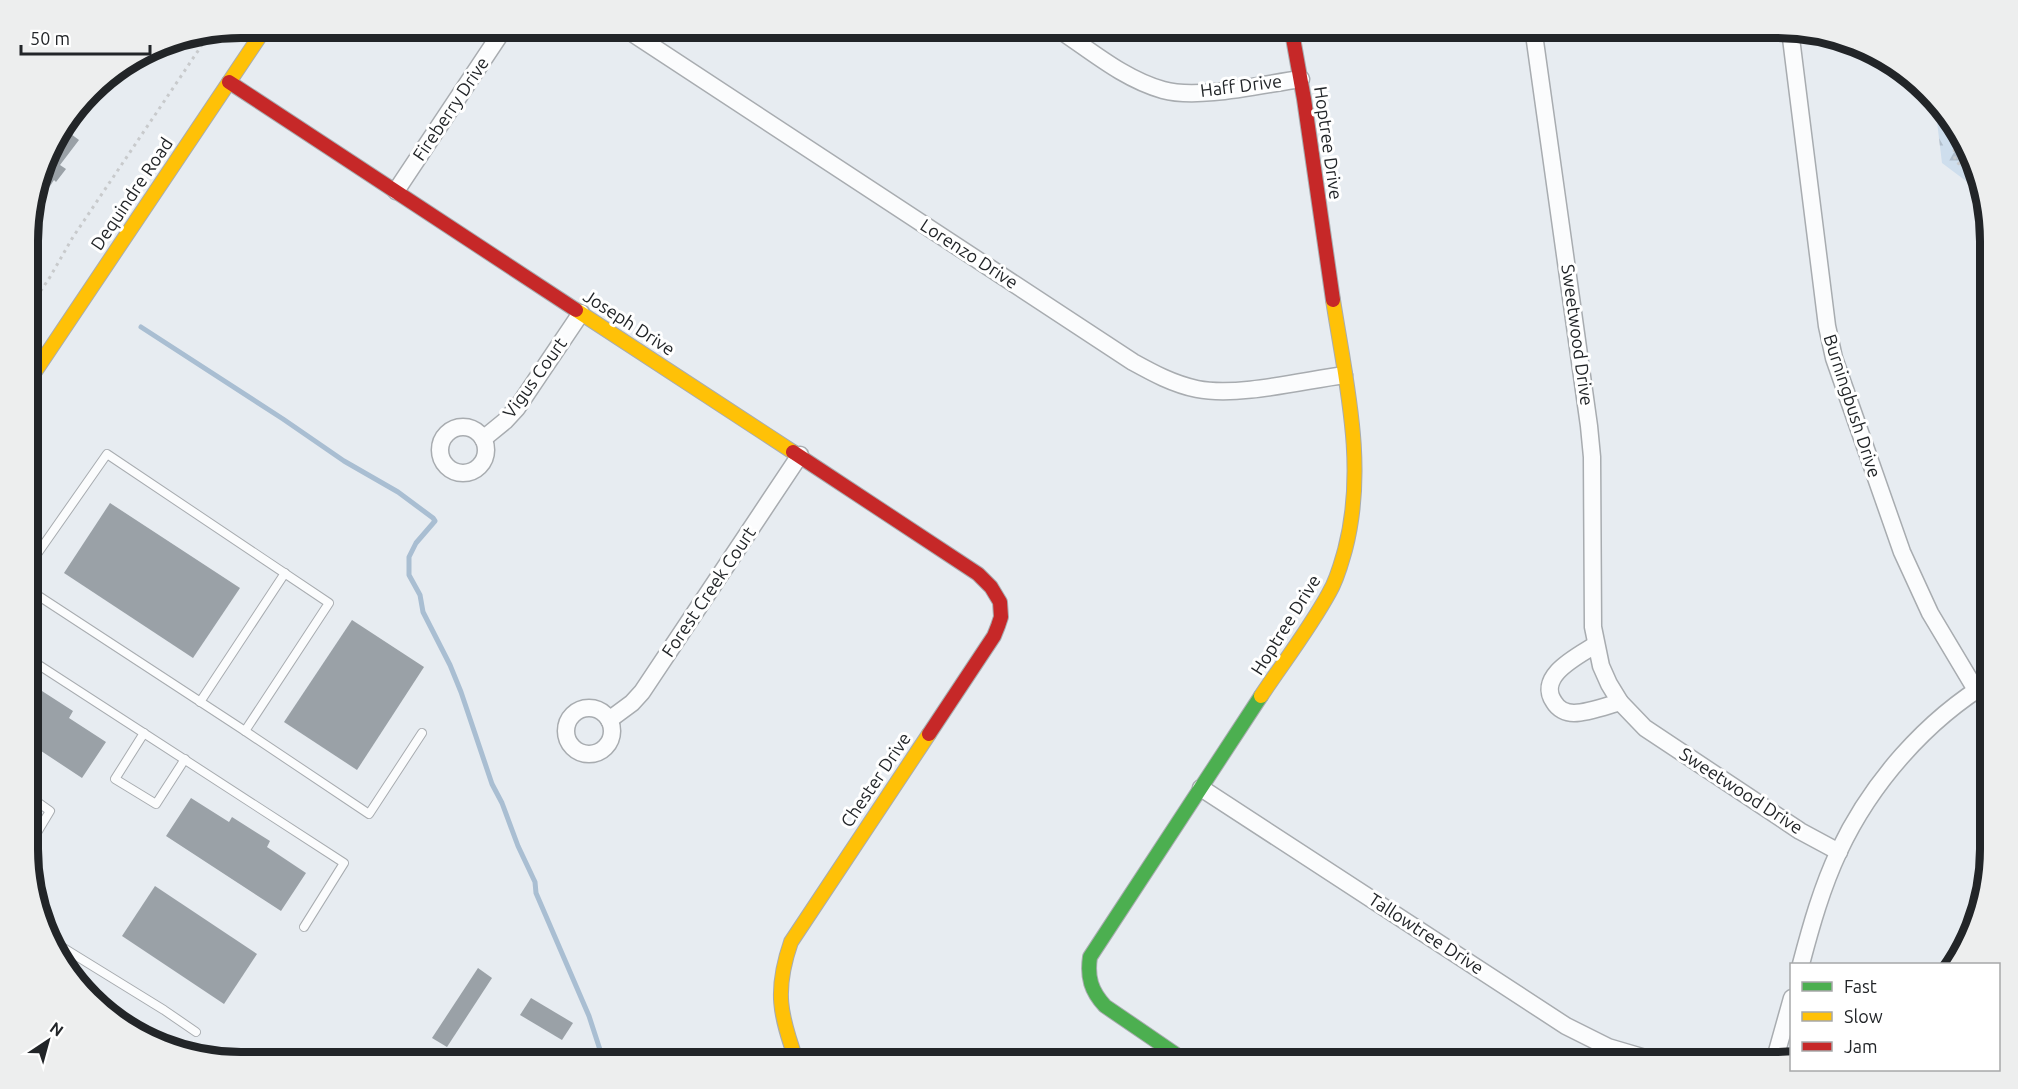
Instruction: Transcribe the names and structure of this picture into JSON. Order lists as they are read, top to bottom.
{
  "streets": {
    "street": [
      "Haff Drive",
      "Fireberry Drive",
      "Hoptree Drive",
      "Dequindre Road",
      "Lorenzo Drive",
      "Joseph Drive",
      "Sweetwood Drive",
      "Vigus Court",
      "Burningbush Drive",
      "Forest Creek Court",
      "Chester Drive",
      "Tallowtree Drive"
    ]
  },
  "crossings": [
    ["Haff Drive", "Hoptree Drive"],
    ["Fireberry Drive", "Joseph Drive"],
    ["Hoptree Drive", "Lorenzo Drive"],
    ["Hoptree Drive", "Tallowtree Drive"],
    ["Dequindre Road", "Joseph Drive"],
    ["Joseph Drive", "Vigus Court"],
    ["Joseph Drive", "Forest Creek Court"],
    ["Joseph Drive", "Chester Drive"]
  ],
  "legend": ["Fast", "Slow", "Jam"],
  "scale_bar": "50 m",
  "north": "top right"
}
